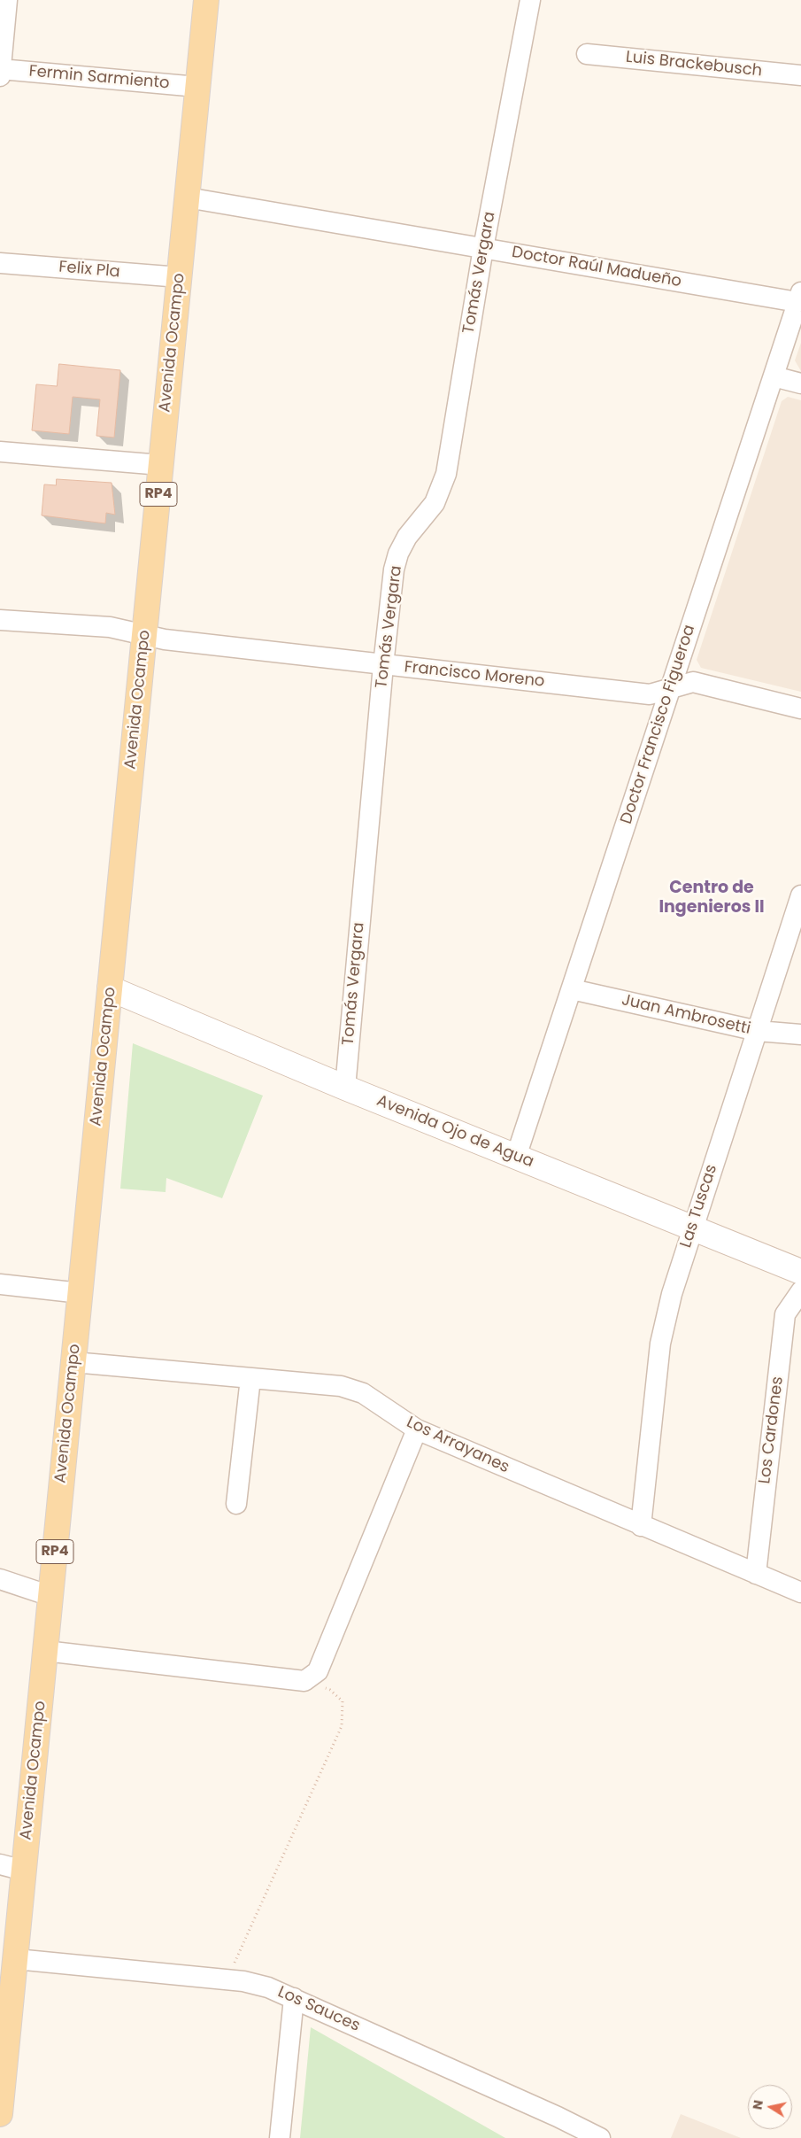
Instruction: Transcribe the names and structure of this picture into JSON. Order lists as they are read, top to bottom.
{
  "streets": {
    "main road": ["Avenida Ocampo", "RP4", "Avenida Ojo de Agua"],
    "street": [
      "Luis Brackebusch",
      "Fermin Sarmiento",
      "Doctor Raúl Madueño",
      "Felix Pla",
      "Tomás Vergara",
      "Francisco Moreno",
      "Doctor Francisco Figueroa",
      "Juan Ambrosetti",
      "Las Tuscas",
      "Los Cardones",
      "Los Arrayanes",
      "Los Sauces"
    ]
  },
  "crossings": [
    ["Fermin Sarmiento", "Avenida Ocampo"],
    ["Doctor Raúl Madueño", "Tomás Vergara"],
    ["Doctor Raúl Madueño", "Avenida Ocampo"],
    ["Doctor Raúl Madueño", "Doctor Francisco Figueroa"],
    ["Felix Pla", "Avenida Ocampo"],
    ["Tomás Vergara", "Francisco Moreno"],
    ["Tomás Vergara", "Avenida Ojo de Agua"],
    ["Avenida Ocampo", "Francisco Moreno"],
    ["Avenida Ocampo", "Avenida Ojo de Agua"],
    ["Avenida Ocampo", "Los Arrayanes"],
    ["Avenida Ocampo", "Los Sauces"],
    ["Francisco Moreno", "Doctor Francisco Figueroa"],
    ["Doctor Francisco Figueroa", "Juan Ambrosetti"],
    ["Doctor Francisco Figueroa", "Avenida Ojo de Agua"],
    ["Juan Ambrosetti", "Las Tuscas"],
    ["Avenida Ojo de Agua", "Las Tuscas"],
    ["Las Tuscas", "Los Arrayanes"],
    ["Los Cardones", "Los Arrayanes"]
  ],
  "districts": ["Centro de Ingenieros II"],
  "north": "left"
}
